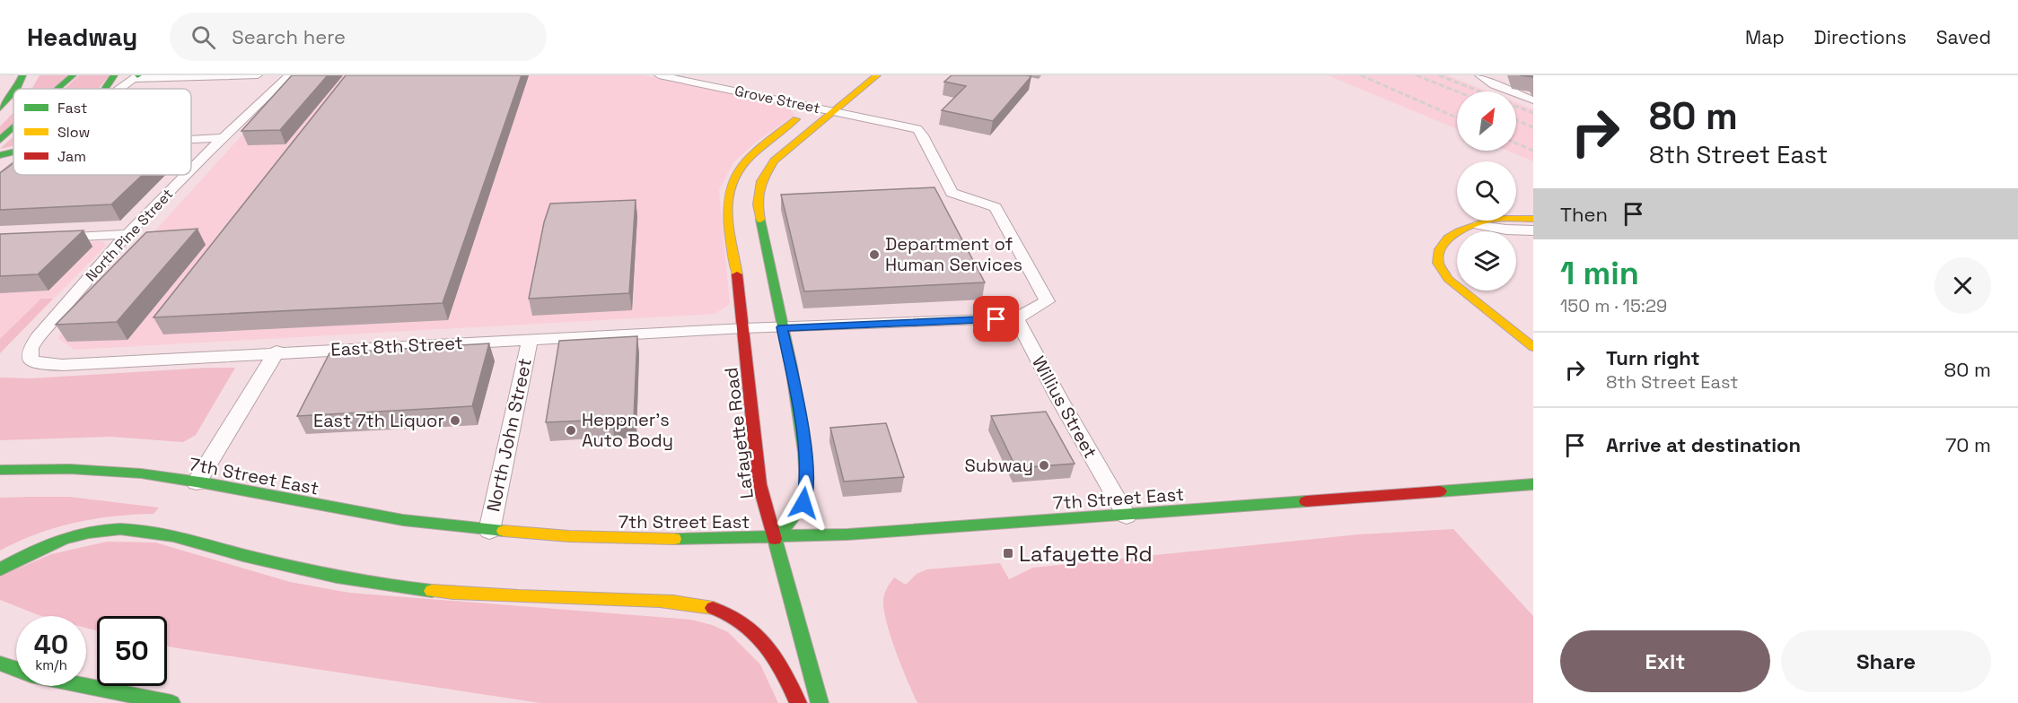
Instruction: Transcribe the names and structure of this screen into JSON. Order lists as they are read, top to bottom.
{
  "streets": {
    "main road": ["Lafayette Road", "7th Street East"],
    "street": [
      "Grove Street",
      "North Pine Street",
      "East 8th Street",
      "Willius Street",
      "North John Street"
    ]
  },
  "crossings": [
    ["Grove Street", "Lafayette Road"],
    ["North Pine Street", "East 8th Street"],
    ["East 8th Street", "Willius Street"],
    ["East 8th Street", "Lafayette Road"],
    ["East 8th Street", "North John Street"],
    ["Willius Street", "7th Street East"],
    ["Lafayette Road", "7th Street East"],
    ["North John Street", "7th Street East"]
  ],
  "places": {
    "other": [
      "Department of Human Services",
      "East 7th Liquor",
      "Heppner's Auto Body",
      "Subway"
    ],
    "transit": ["Lafayette Rd"]
  },
  "legend": ["Fast", "Slow", "Jam"],
  "north": "top right",
  "page": {
    "header": "Headway",
    "search": "Search here",
    "nav": ["Map", "Directions", "Saved"],
    "turn": ["80 m", "8th Street East"],
    "then": "Then",
    "heading": ["1 min", "150 m · 15:29"],
    "list": [
      {
        "name": "Turn right",
        "note": "8th Street East",
        "value": "80 m"
      },
      {
        "name": "Arrive at destination",
        "value": "70 m"
      }
    ],
    "speed": "40 km/h",
    "limit": "50",
    "buttons": ["Exit", "Share"]
  }
}
